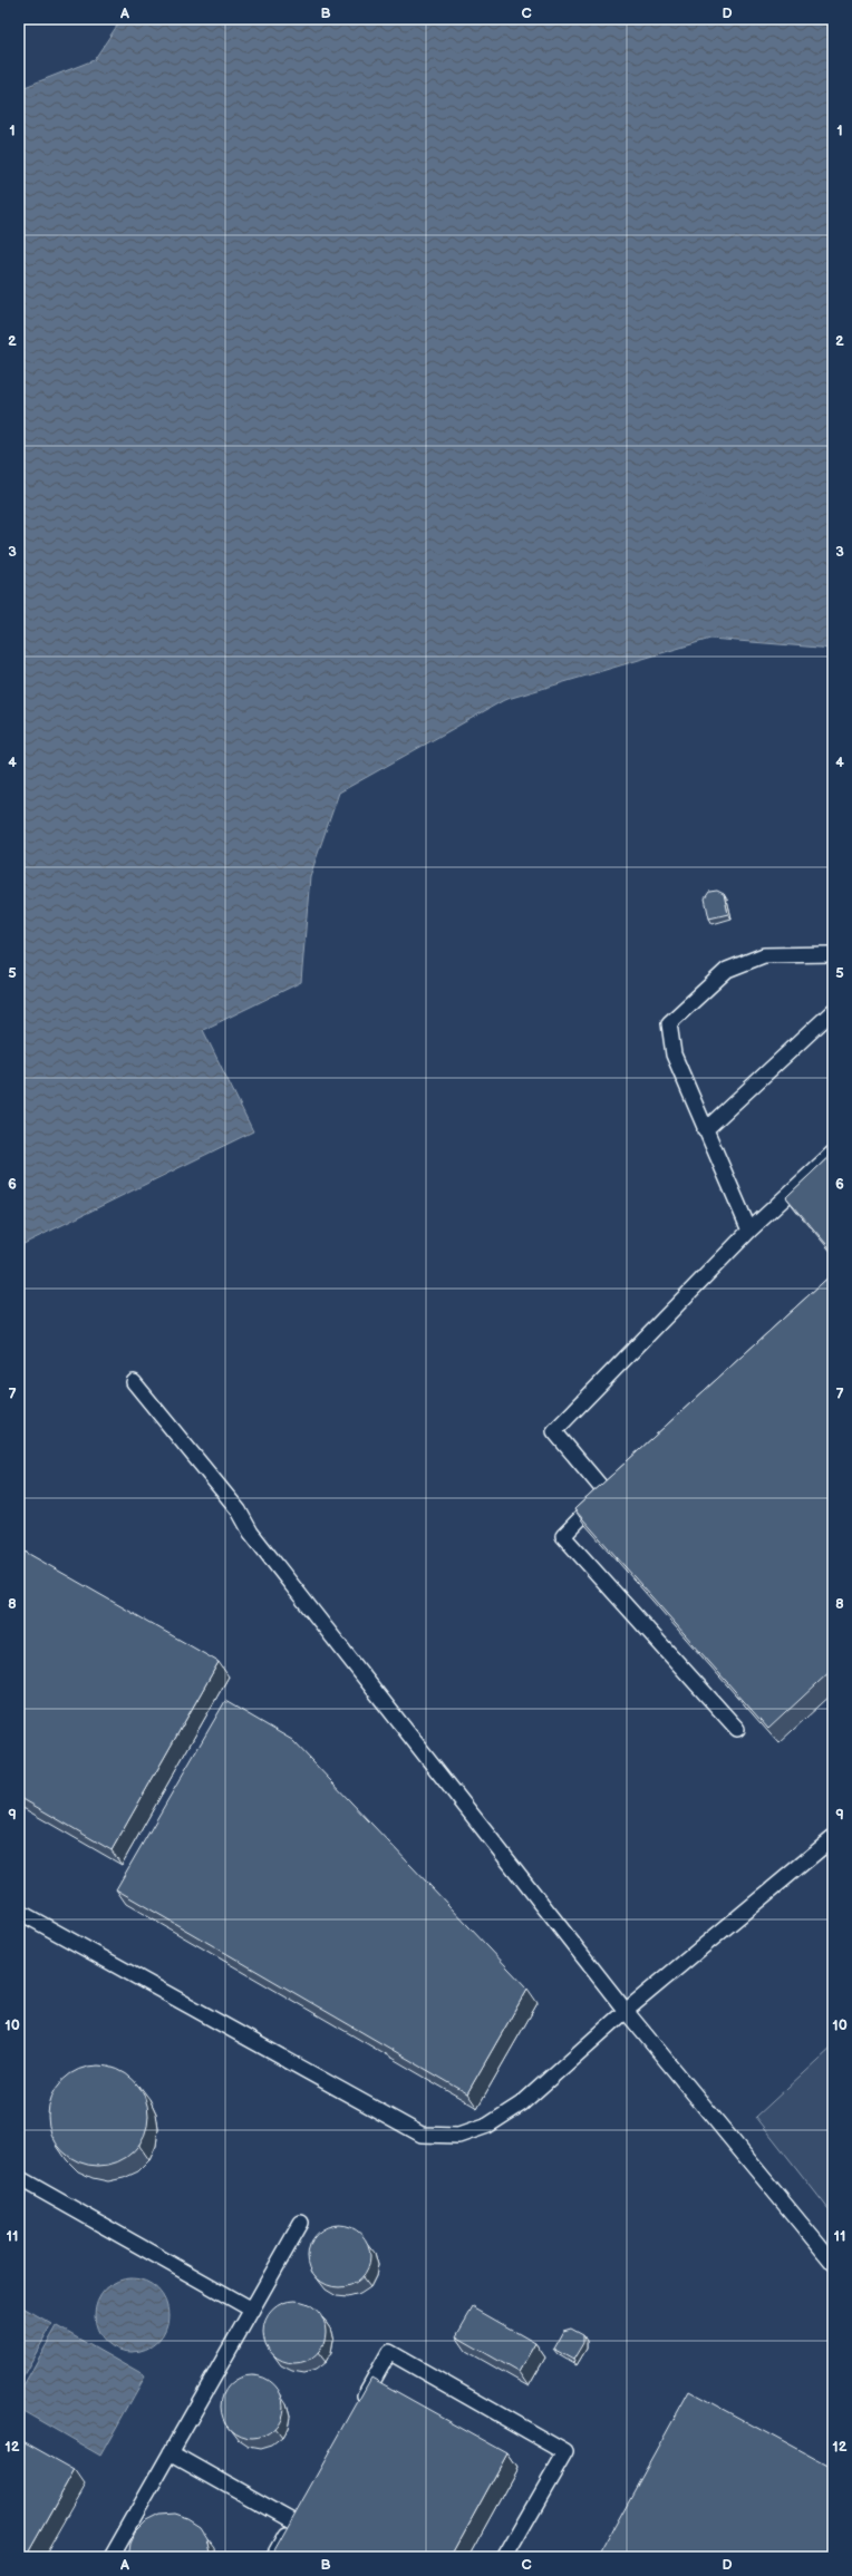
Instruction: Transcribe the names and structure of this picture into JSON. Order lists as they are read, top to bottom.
{
  "grid": {
    "columns": [
      "A",
      "B",
      "C",
      "D"
    ],
    "rows": [
      "1",
      "2",
      "3",
      "4",
      "5",
      "6",
      "7",
      "8",
      "9",
      "10",
      "11",
      "12"
    ]
  }
}
